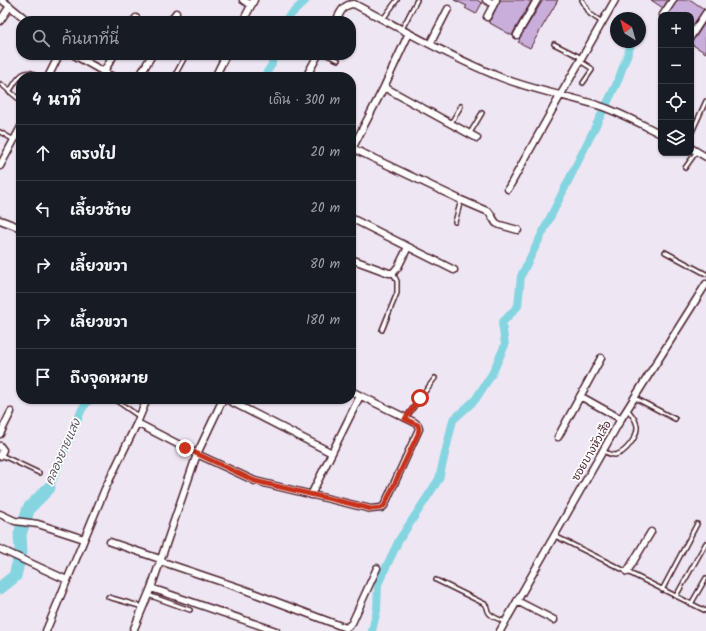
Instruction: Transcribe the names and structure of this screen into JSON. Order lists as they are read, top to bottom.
{
  "streets": {
    "street": ["ซอยบางหัวเสือ"]
  },
  "water": ["คลองยายแสง"],
  "north": "top left",
  "page": {
    "map_buttons": ["+", "−"],
    "search": "ค้นหาที่นี่",
    "heading": ["4 นาที", "เดิน · 300 m"],
    "list": [
      ["ตรงไป", "20 m"],
      ["เลี้ยวซ้าย", "20 m"],
      ["เลี้ยวขวา", "80 m"],
      ["เลี้ยวขวา", "180 m"],
      "ถึงจุดหมาย"
    ]
  }
}
